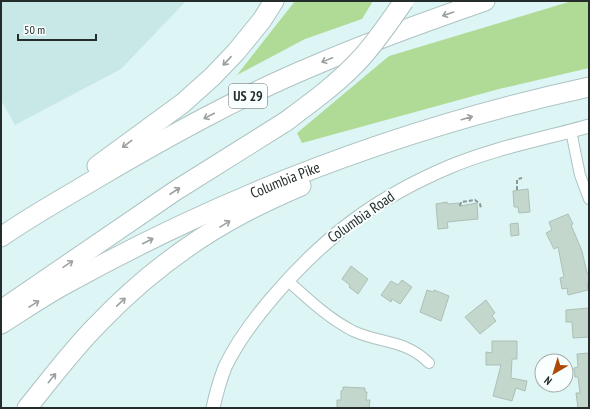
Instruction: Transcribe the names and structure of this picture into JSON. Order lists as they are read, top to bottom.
{
  "streets": {
    "highway": ["US 29", "Columbia Pike"],
    "street": ["Columbia Road"]
  },
  "scale_bar": "50 m",
  "north": "bottom left"
}
